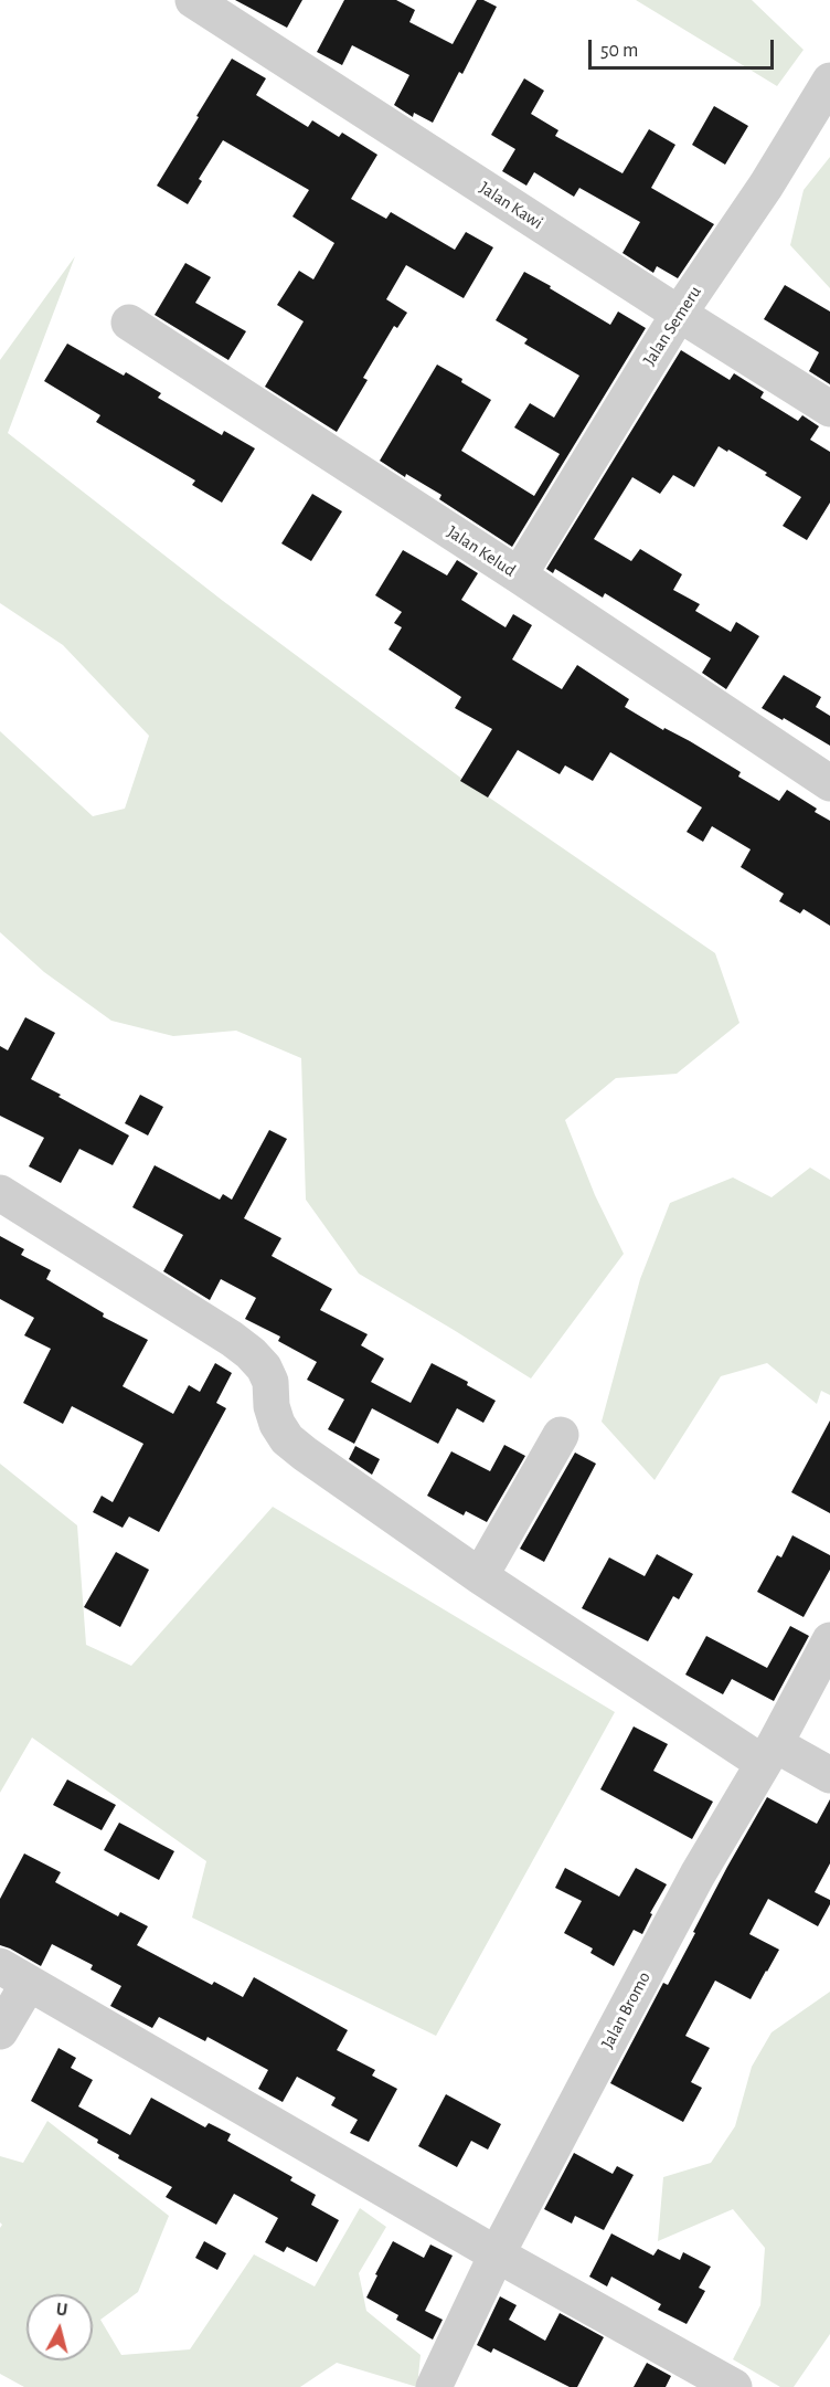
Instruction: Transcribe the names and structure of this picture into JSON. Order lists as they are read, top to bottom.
{
  "streets": {
    "street": [
      "Jalan Kawi",
      "Jalan Semeru",
      "Jalan Kelud",
      "Jalan Bromo"
    ]
  },
  "crossings": [
    ["Jalan Kawi", "Jalan Semeru"],
    ["Jalan Semeru", "Jalan Kelud"]
  ],
  "scale_bar": "50 m",
  "north": "top"
}
